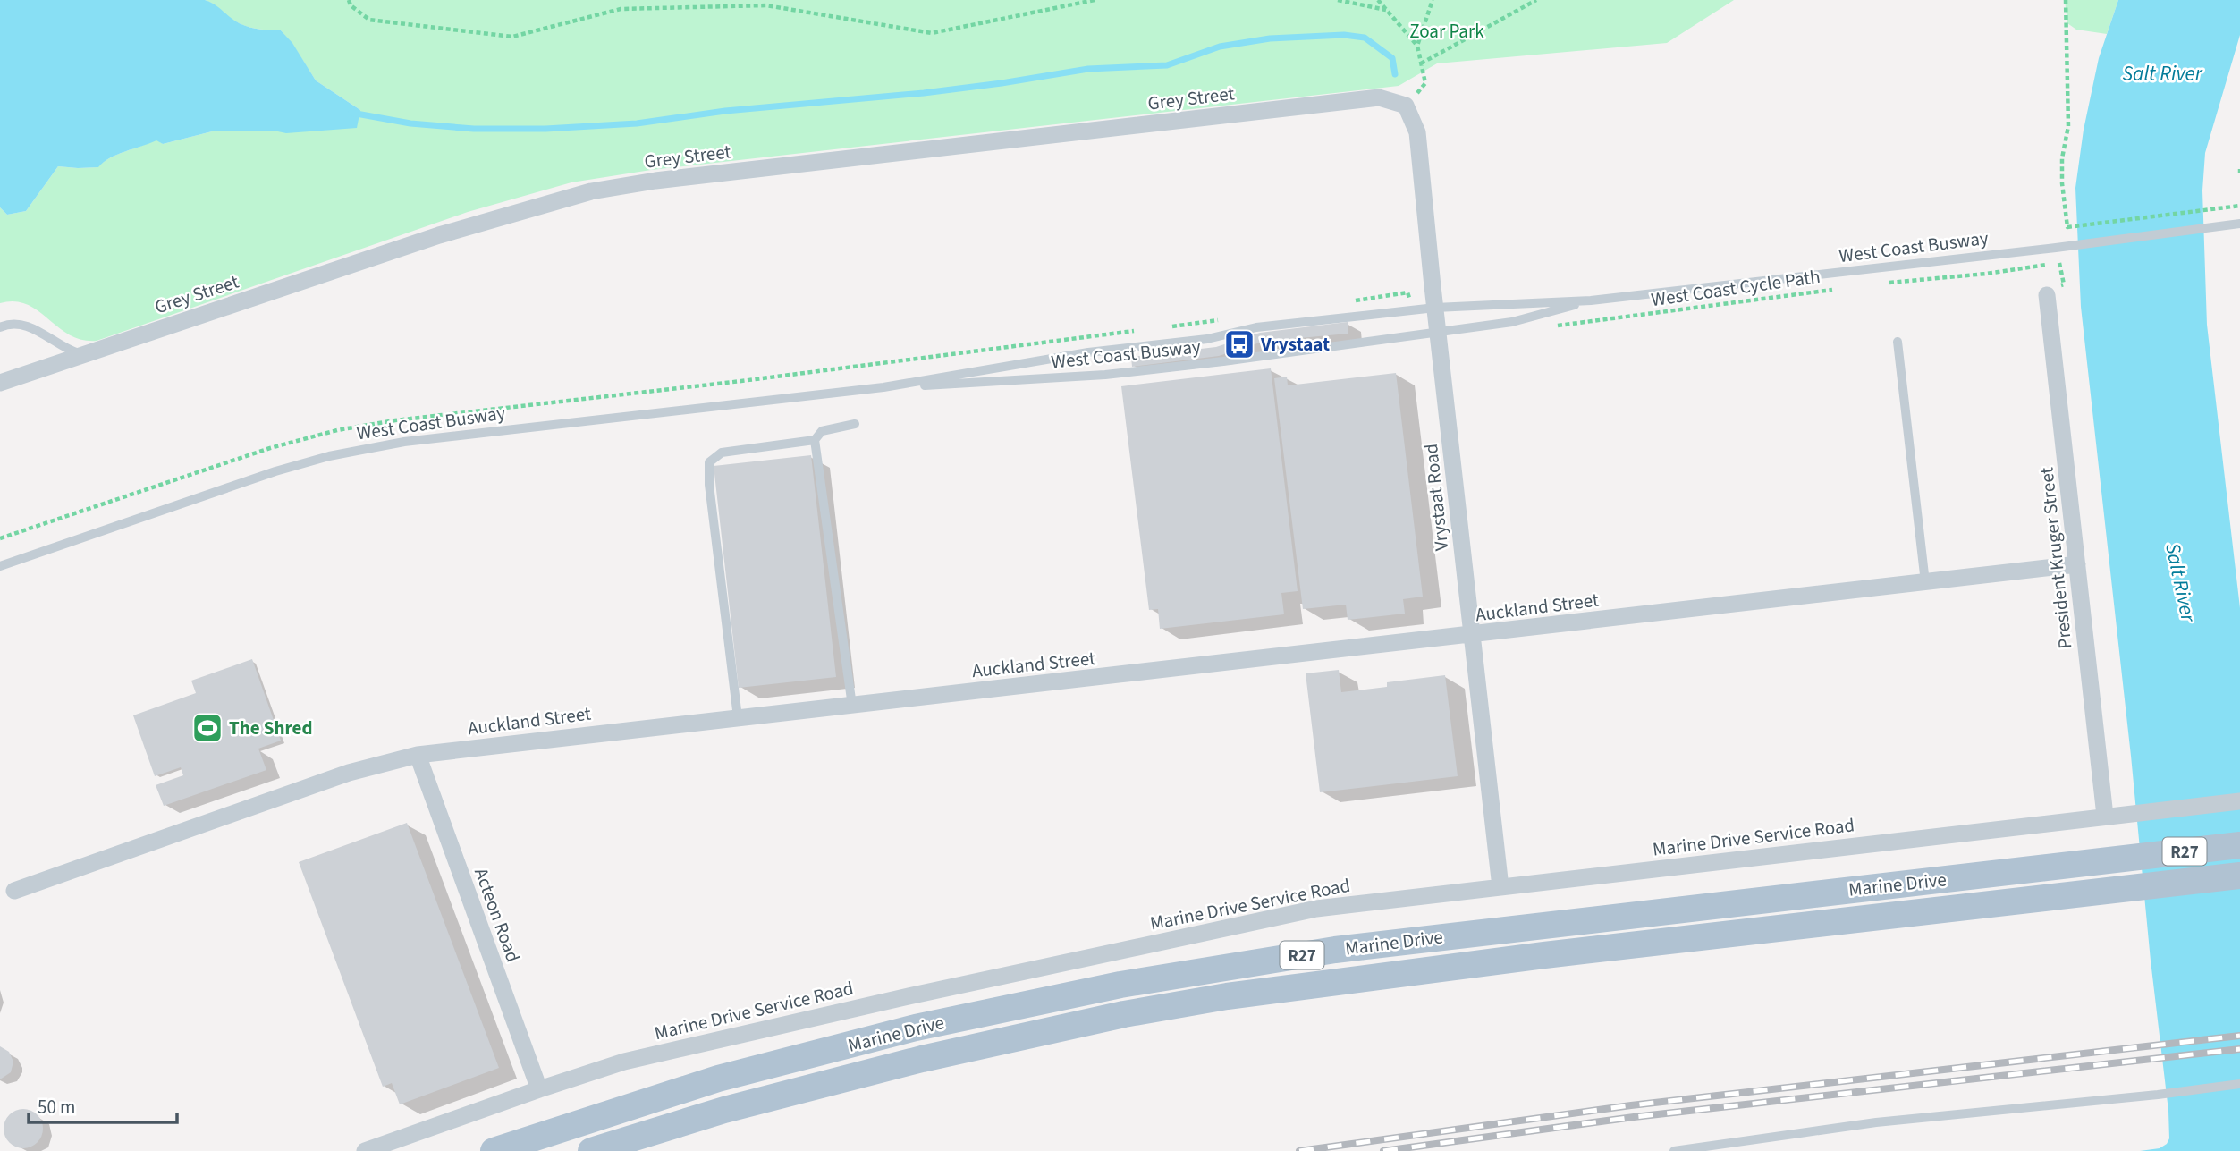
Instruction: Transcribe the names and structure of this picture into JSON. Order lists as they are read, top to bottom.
{
  "streets": {
    "main road": ["R27", "Marine Drive"],
    "street": [
      "Grey Street",
      "Vrystaat Road",
      "President Kruger Street",
      "Auckland Street",
      "Marine Drive Service Road",
      "Acteon Road"
    ],
    "lane": ["West Coast Busway"],
    "path": ["West Coast Cycle Path"]
  },
  "crossings": [
    ["Grey Street", "Vrystaat Road"],
    ["West Coast Busway", "Vrystaat Road"],
    ["Vrystaat Road", "Auckland Street"],
    ["Vrystaat Road", "Marine Drive Service Road"],
    ["President Kruger Street", "Auckland Street"],
    ["President Kruger Street", "Marine Drive Service Road"],
    ["Auckland Street", "Acteon Road"],
    ["Marine Drive Service Road", "Acteon Road"]
  ],
  "water": ["Salt River"],
  "parks": ["Zoar Park"],
  "places": {
    "bus stop": ["Vrystaat"],
    "sports": ["The Shred"]
  },
  "scale_bar": "50 m"
}
